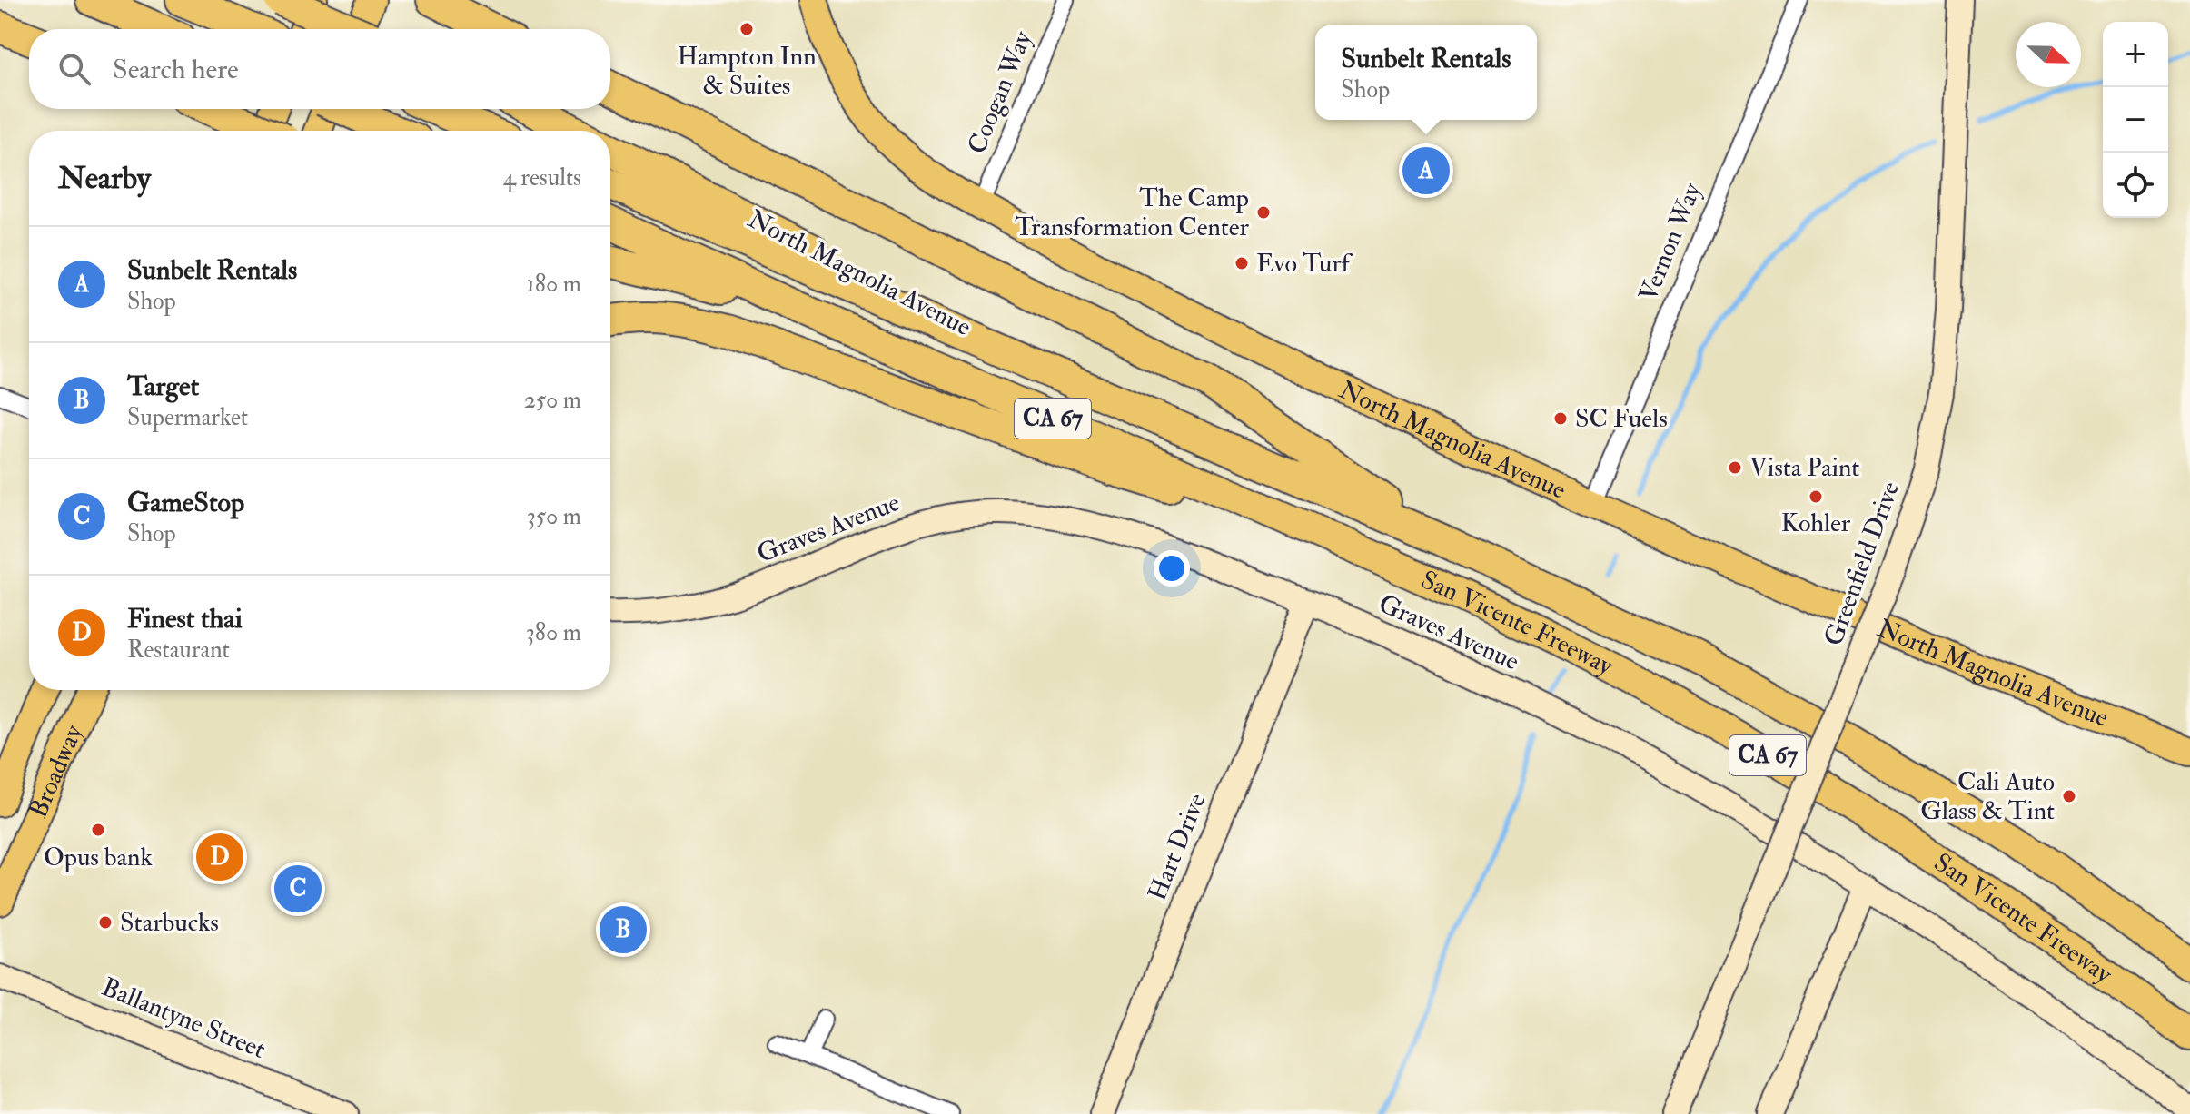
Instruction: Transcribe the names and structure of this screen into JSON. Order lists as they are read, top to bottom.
{
  "streets": {
    "highway": ["North Magnolia Avenue", "CA 67", "San Vicente Freeway"],
    "main road": [
      "Graves Avenue",
      "Greenfield Drive",
      "Broadway",
      "Hart Drive",
      "Ballantyne Street"
    ],
    "street": ["Coogan Way", "Vernon Way"]
  },
  "crossings": [
    ["Coogan Way", "North Magnolia Avenue"],
    ["Vernon Way", "North Magnolia Avenue"],
    ["North Magnolia Avenue", "San Vicente Freeway"],
    ["Graves Avenue", "Hart Drive"]
  ],
  "places": [
    "Hampton Inn & Suites",
    "The Camp Transformation Center",
    "Evo Turf",
    "SC Fuels",
    "Vista Paint",
    "Kohler",
    "Cali Auto Glass & Tint",
    "Opus bank",
    "Starbucks"
  ],
  "north": "right",
  "page": {
    "map_buttons": ["+", "−"],
    "popup": ["Sunbelt Rentals", "Shop"],
    "search": "Search here",
    "heading": ["Nearby", "4 results"],
    "pins": [
      "A",
      "D",
      "C",
      "B"
    ],
    "list": [
      {
        "mark": "A",
        "name": "Sunbelt Rentals",
        "note": "Shop",
        "value": "180 m"
      },
      {
        "mark": "B",
        "name": "Target",
        "note": "Supermarket",
        "value": "250 m"
      },
      {
        "mark": "C",
        "name": "GameStop",
        "note": "Shop",
        "value": "350 m"
      },
      {
        "mark": "D",
        "name": "Finest thai",
        "note": "Restaurant",
        "value": "380 m"
      }
    ]
  }
}
